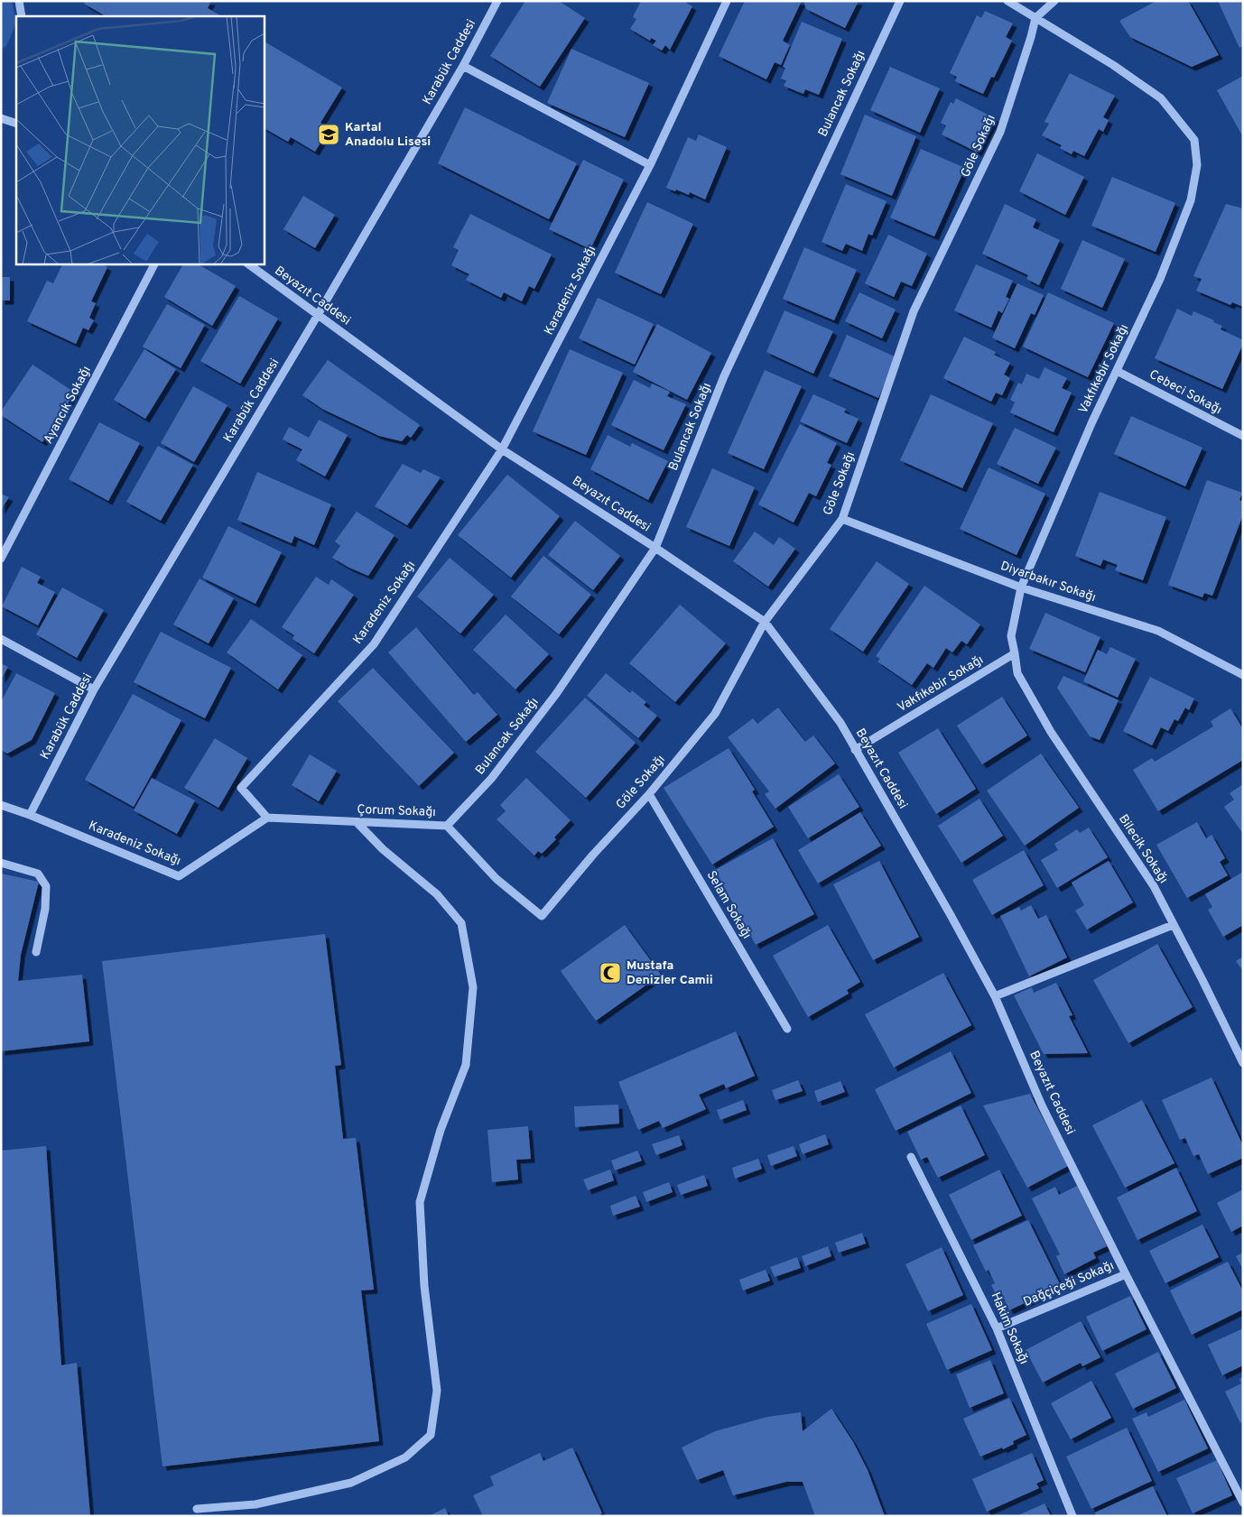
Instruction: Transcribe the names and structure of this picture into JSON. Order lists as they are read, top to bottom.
{
  "streets": {
    "street": [
      "Karabük Caddesi",
      "Bulancak Sokağı",
      "Göle Sokağı",
      "Karadeniz Sokağı",
      "Beyazıt Caddesi",
      "Vakfıkebir Sokağı",
      "Cebeci Sokağı",
      "Ayancık Sokağı",
      "Diyarbakır Sokağı",
      "Çorum Sokağı",
      "Bilecik Sokağı",
      "Selam Sokağı",
      "Dağçiçeği Sokağı",
      "Hakim Sokağı"
    ]
  },
  "crossings": [
    ["Karabük Caddesi", "Karadeniz Sokağı"],
    ["Karabük Caddesi", "Beyazıt Caddesi"],
    ["Bulancak Sokağı", "Beyazıt Caddesi"],
    ["Bulancak Sokağı", "Çorum Sokağı"],
    ["Göle Sokağı", "Beyazıt Caddesi"],
    ["Göle Sokağı", "Vakfıkebir Sokağı"],
    ["Göle Sokağı", "Diyarbakır Sokağı"],
    ["Göle Sokağı", "Çorum Sokağı"],
    ["Göle Sokağı", "Selam Sokağı"],
    ["Karadeniz Sokağı", "Beyazıt Caddesi"],
    ["Karadeniz Sokağı", "Çorum Sokağı"],
    ["Beyazıt Caddesi", "Vakfıkebir Sokağı"],
    ["Beyazıt Caddesi", "Dağçiçeği Sokağı"],
    ["Vakfıkebir Sokağı", "Cebeci Sokağı"],
    ["Vakfıkebir Sokağı", "Diyarbakır Sokağı"],
    ["Vakfıkebir Sokağı", "Bilecik Sokağı"],
    ["Dağçiçeği Sokağı", "Hakim Sokağı"]
  ],
  "places": {
    "school or university": ["Kartal Anadolu Lisesi"],
    "mosque": ["Mustafa Denizler Camii"]
  }
}
